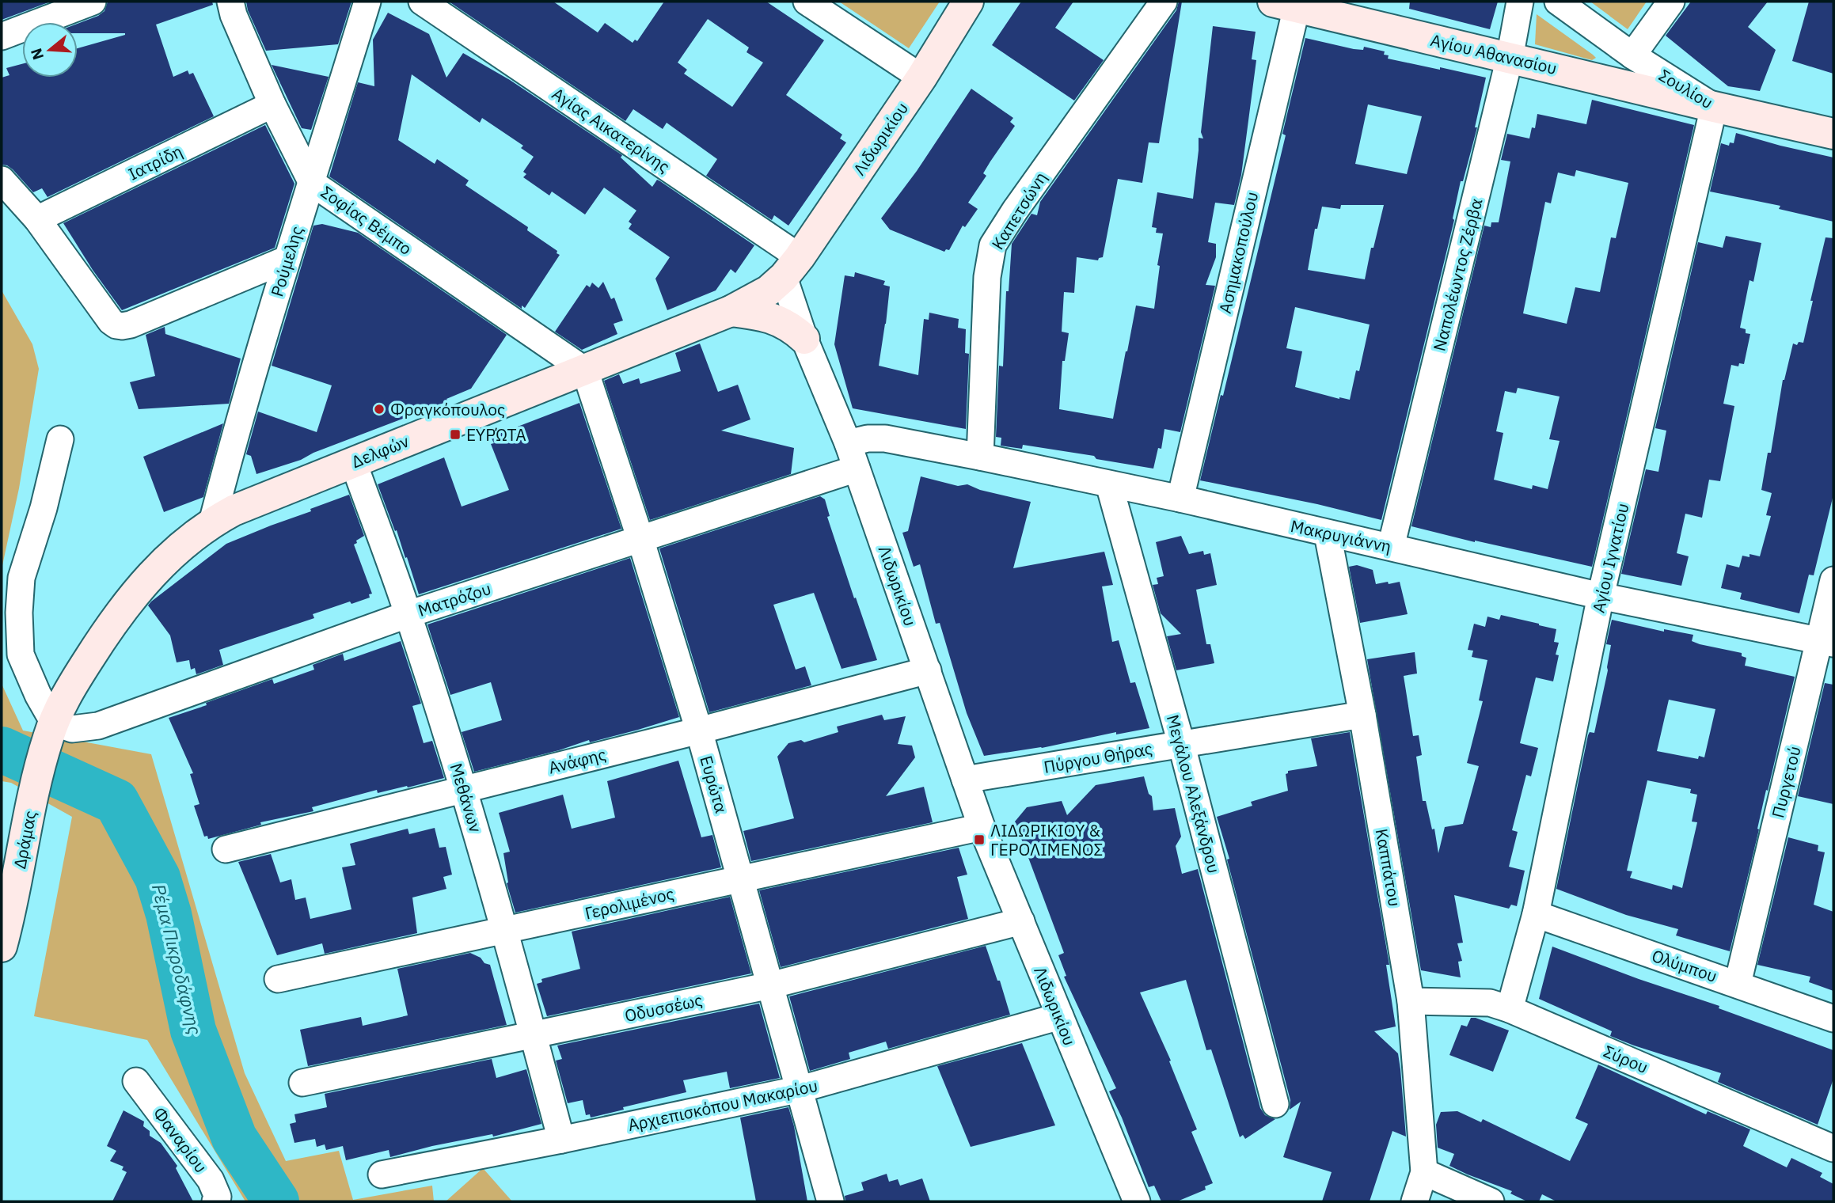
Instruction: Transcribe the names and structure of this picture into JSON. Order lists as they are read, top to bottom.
{
  "streets": {
    "street": [
      "Αγίου Αθανασίου",
      "Σουλίου",
      "Αγίας Αικατερίνης",
      "Λιδωρικίου",
      "Ιατρίδη",
      "Καπετσώνη",
      "Σοφίας Βέμπο",
      "Ασημακοπούλου",
      "Ρούμελης",
      "Ναπολέωντος Ζέρβα",
      "Δελφών",
      "Μακρυγιάννη",
      "Αγίου Ιγνατίου",
      "Ματρόζου",
      "Πύργου Θήρας",
      "Ανάφης",
      "Πυργετού",
      "Ευρώτα",
      "Μεγάλου Αλεξάνδρου",
      "Μεθάνων",
      "Δράμας",
      "Καππάτου",
      "Γερολιμένος",
      "Ολύμπου",
      "Οδυσσέως",
      "Σύρου",
      "Αρχιεπισκόπου Μακαρίου",
      "Φαναρίου"
    ]
  },
  "crossings": [
    ["Αγίου Αθανασίου", "Σουλίου"],
    ["Αγίου Αθανασίου", "Ασημακοπούλου"],
    ["Αγίου Αθανασίου", "Ναπολέωντος Ζέρβα"],
    ["Αγίου Αθανασίου", "Αγίου Ιγνατίου"],
    ["Σουλίου", "Αγίου Ιγνατίου"],
    ["Αγίας Αικατερίνης", "Λιδωρικίου"],
    ["Αγίας Αικατερίνης", "Δελφών"],
    ["Λιδωρικίου", "Δελφών"],
    ["Λιδωρικίου", "Μακρυγιάννη"],
    ["Λιδωρικίου", "Ματρόζου"],
    ["Λιδωρικίου", "Πύργου Θήρας"],
    ["Λιδωρικίου", "Ανάφης"],
    ["Λιδωρικίου", "Γερολιμένος"],
    ["Λιδωρικίου", "Οδυσσέως"],
    ["Λιδωρικίου", "Αρχιεπισκόπου Μακαρίου"],
    ["Ιατρίδη", "Σοφίας Βέμπο"],
    ["Καπετσώνη", "Μακρυγιάννη"],
    ["Σοφίας Βέμπο", "Ρούμελης"],
    ["Σοφίας Βέμπο", "Δελφών"],
    ["Σοφίας Βέμπο", "Ευρώτα"],
    ["Ασημακοπούλου", "Μακρυγιάννη"],
    ["Ρούμελης", "Δελφών"],
    ["Ναπολέωντος Ζέρβα", "Μακρυγιάννη"],
    ["Δελφών", "Ματρόζου"],
    ["Δελφών", "Ευρώτα"],
    ["Δελφών", "Μεθάνων"],
    ["Δελφών", "Δράμας"],
    ["Μακρυγιάννη", "Αγίου Ιγνατίου"],
    ["Μακρυγιάννη", "Πυργετού"],
    ["Μακρυγιάννη", "Μεγάλου Αλεξάνδρου"],
    ["Μακρυγιάννη", "Καππάτου"],
    ["Αγίου Ιγνατίου", "Ολύμπου"],
    ["Αγίου Ιγνατίου", "Σύρου"],
    ["Ματρόζου", "Ευρώτα"],
    ["Ματρόζου", "Μεθάνων"],
    ["Ματρόζου", "Δράμας"],
    ["Πύργου Θήρας", "Μεγάλου Αλεξάνδρου"],
    ["Πύργου Θήρας", "Καππάτου"],
    ["Ανάφης", "Ευρώτα"],
    ["Ανάφης", "Μεθάνων"],
    ["Πυργετού", "Ολύμπου"],
    ["Ευρώτα", "Γερολιμένος"],
    ["Ευρώτα", "Οδυσσέως"],
    ["Ευρώτα", "Αρχιεπισκόπου Μακαρίου"],
    ["Μεθάνων", "Γερολιμένος"],
    ["Μεθάνων", "Οδυσσέως"],
    ["Μεθάνων", "Αρχιεπισκόπου Μακαρίου"],
    ["Καππάτου", "Σύρου"]
  ],
  "water": ["Ρέμα Πικροδάφνης"],
  "places": {
    "other": ["Φραγκόπουλος"],
    "transit": ["ΕΥΡΏΤΑ", "ΛΙΔΩΡΙΚΙΟΥ & ΓΕΡΟΛΙΜΕΝΟΣ"]
  },
  "north": "left"
}
